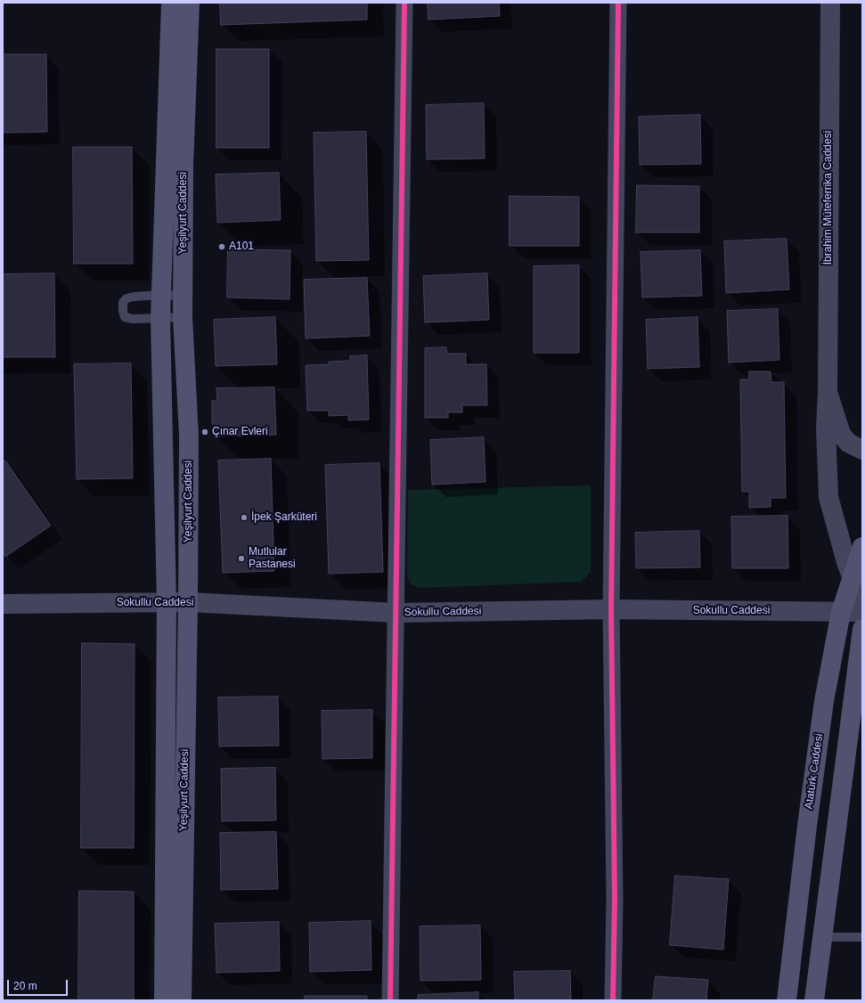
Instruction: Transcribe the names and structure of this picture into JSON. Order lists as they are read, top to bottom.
{
  "streets": {
    "main road": ["Yeşilyurt Caddesi", "Atatürk Caddesi"],
    "street": ["İbrahim Müteferrika Caddesi", "Sokullu Caddesi"]
  },
  "crossings": [
    ["İbrahim Müteferrika Caddesi", "Atatürk Caddesi"],
    ["Yeşilyurt Caddesi", "Sokullu Caddesi"],
    ["Sokullu Caddesi", "Atatürk Caddesi"]
  ],
  "places": [
    "A101",
    "Çınar Evleri",
    "İpek Şarküteri",
    "Mutlular Pastanesi"
  ],
  "scale_bar": "20 m"
}
